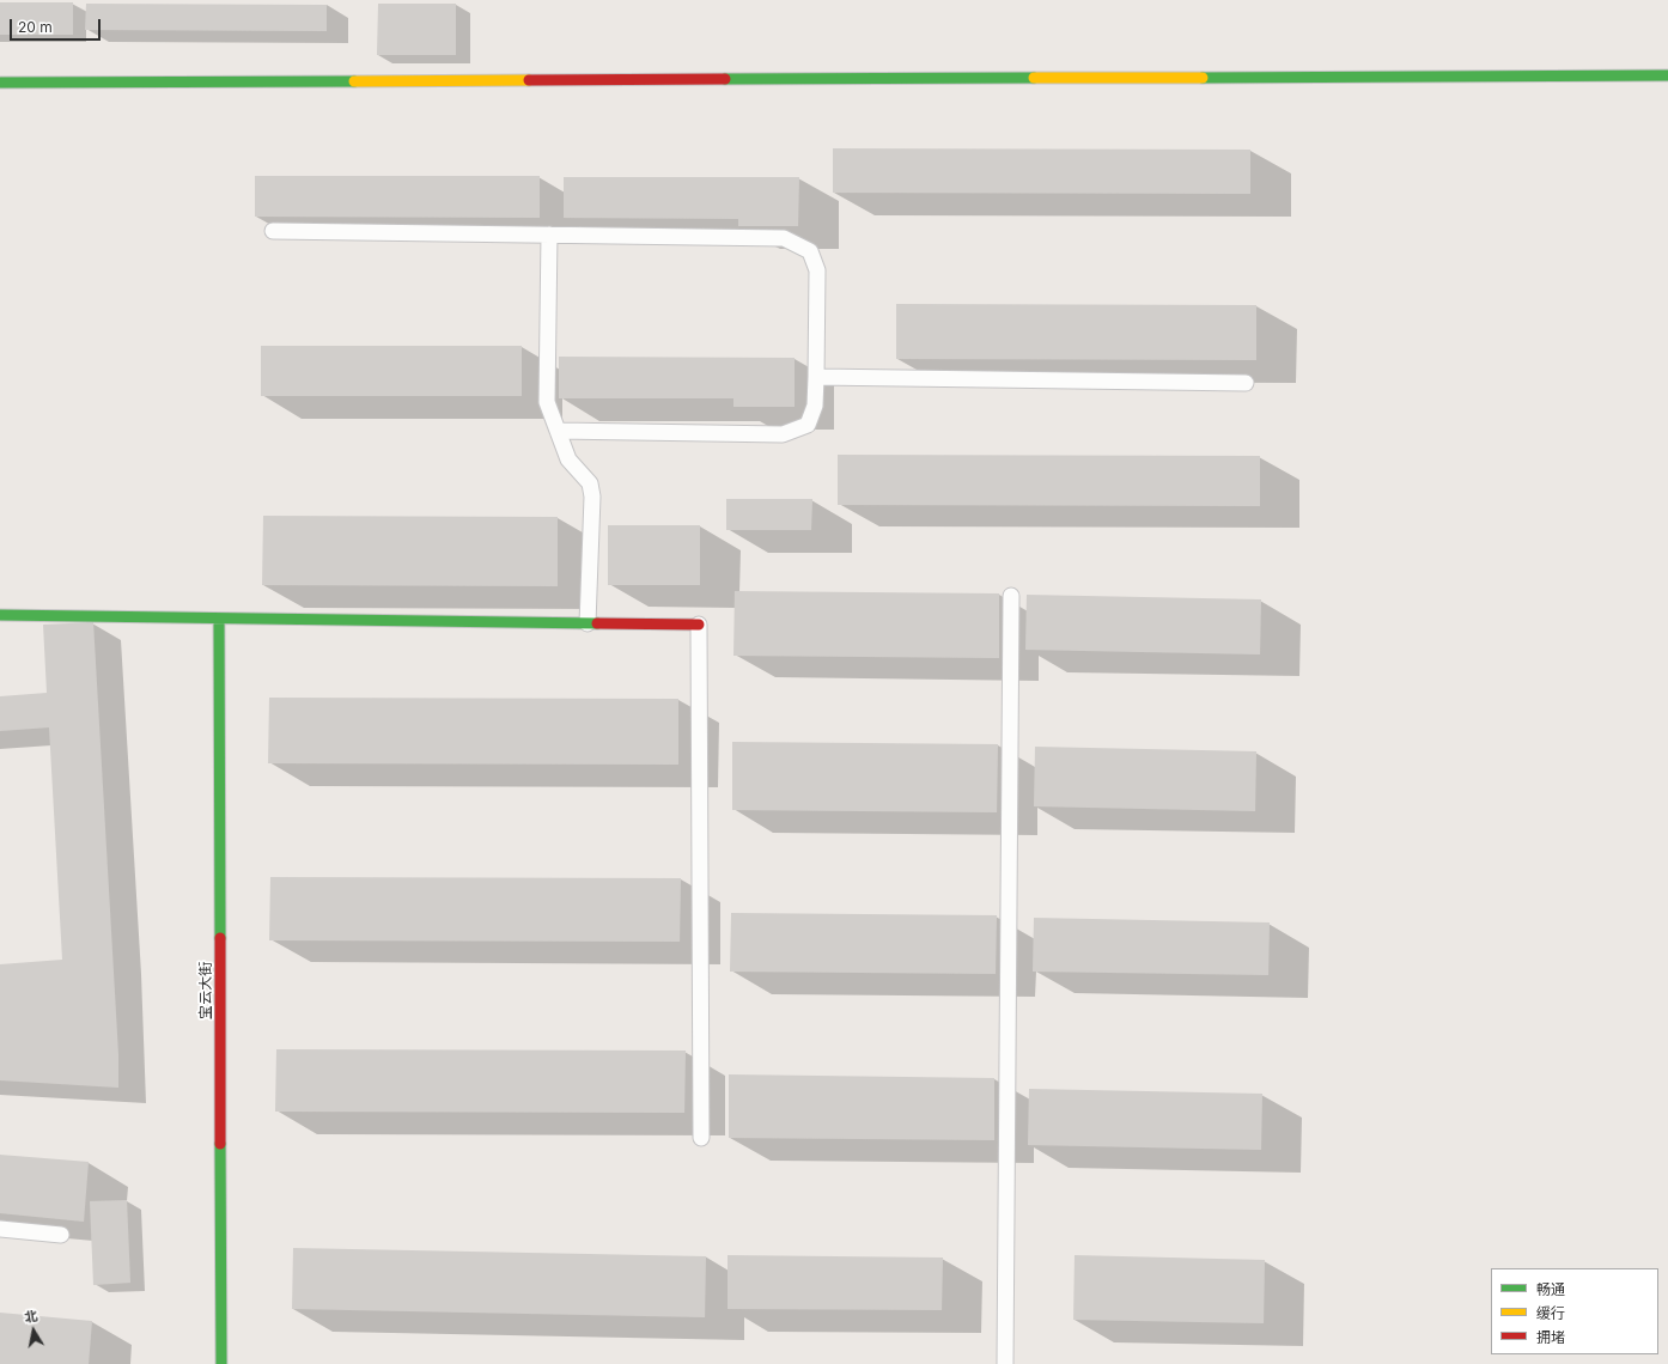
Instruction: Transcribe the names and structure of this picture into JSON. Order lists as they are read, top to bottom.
{
  "streets": {
    "street": ["宝云大街"]
  },
  "legend": ["畅通", "缓行", "拥堵"],
  "scale_bar": "20 m",
  "north": "top"
}
